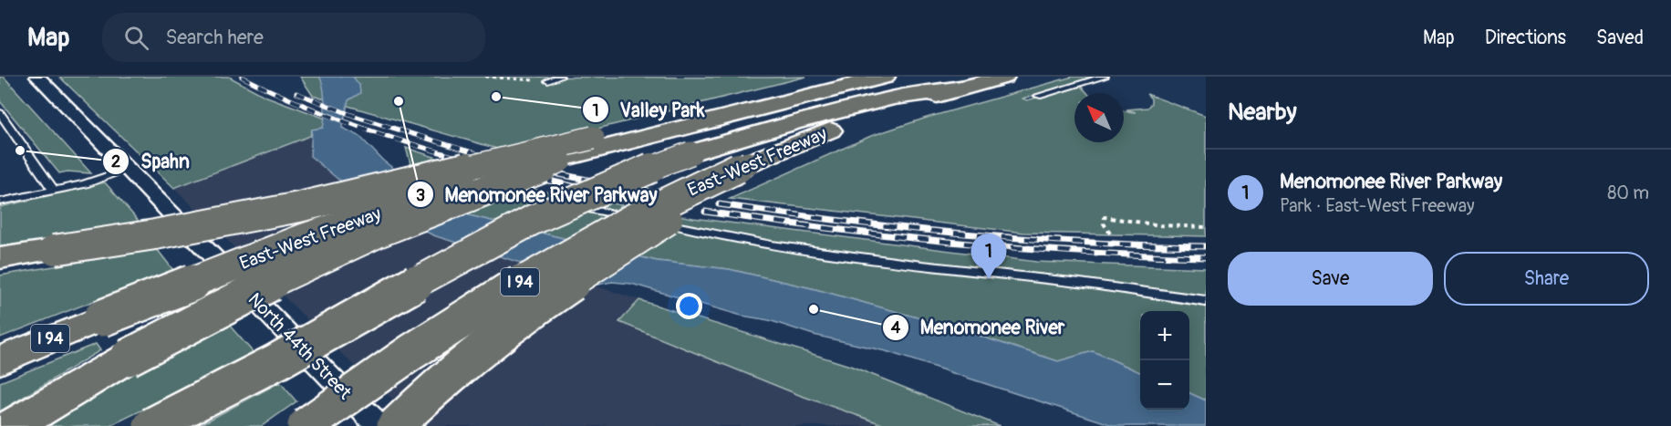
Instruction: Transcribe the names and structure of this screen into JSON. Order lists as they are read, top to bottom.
{
  "streets": {
    "highway": ["East-West Freeway", "I 94"],
    "street": ["North 44th Street"]
  },
  "places": [
    "Valley Park",
    "Menomonee River Parkway",
    "Spahn",
    "Menomonee River"
  ],
  "north": "top left",
  "page": {
    "header": "Map",
    "search": "Search here",
    "nav": ["Map", "Directions", "Saved"],
    "heading": "Nearby",
    "list": [
      {
        "mark": "1",
        "name": "Menomonee River Parkway",
        "note": "Park · East-West Freeway",
        "value": "80 m"
      }
    ],
    "pins": "1",
    "buttons": ["Save", "Share"],
    "map_buttons": ["+", "−"]
  }
}
